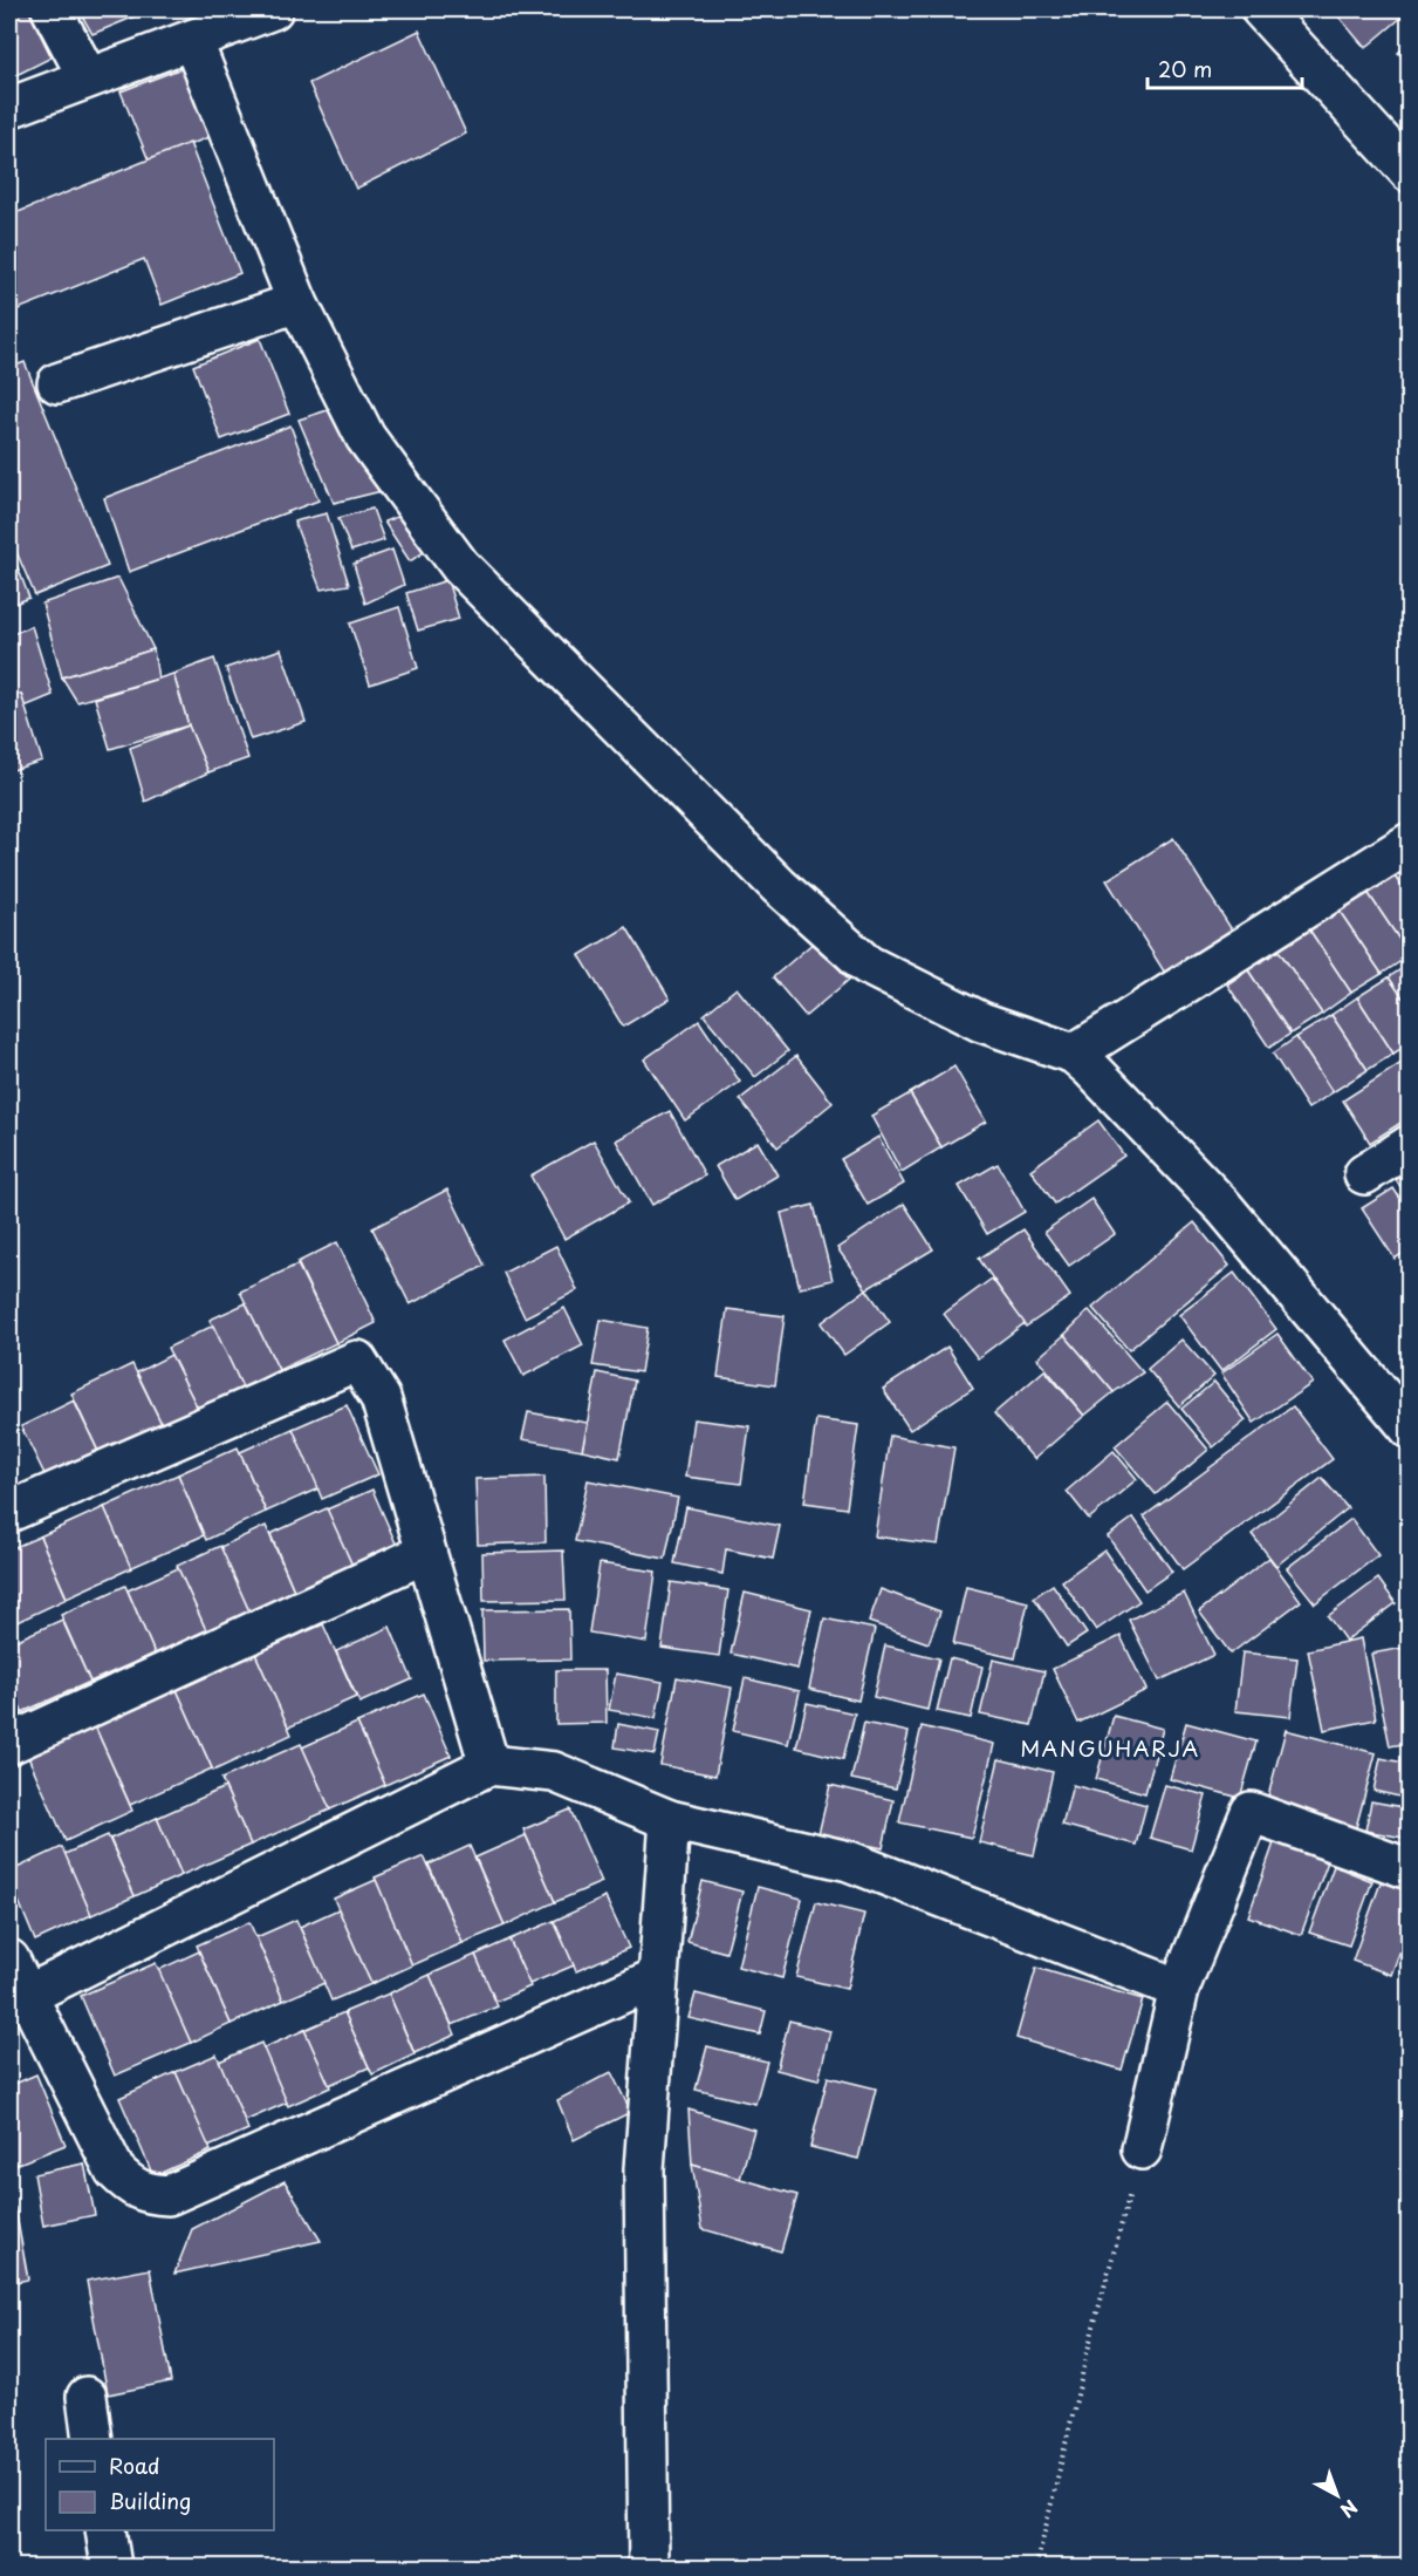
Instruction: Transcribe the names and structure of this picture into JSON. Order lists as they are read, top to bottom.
{
  "districts": ["MANGUHARJA"],
  "legend": ["Road", "Building"],
  "scale_bar": "20 m",
  "north": "bottom right"
}
